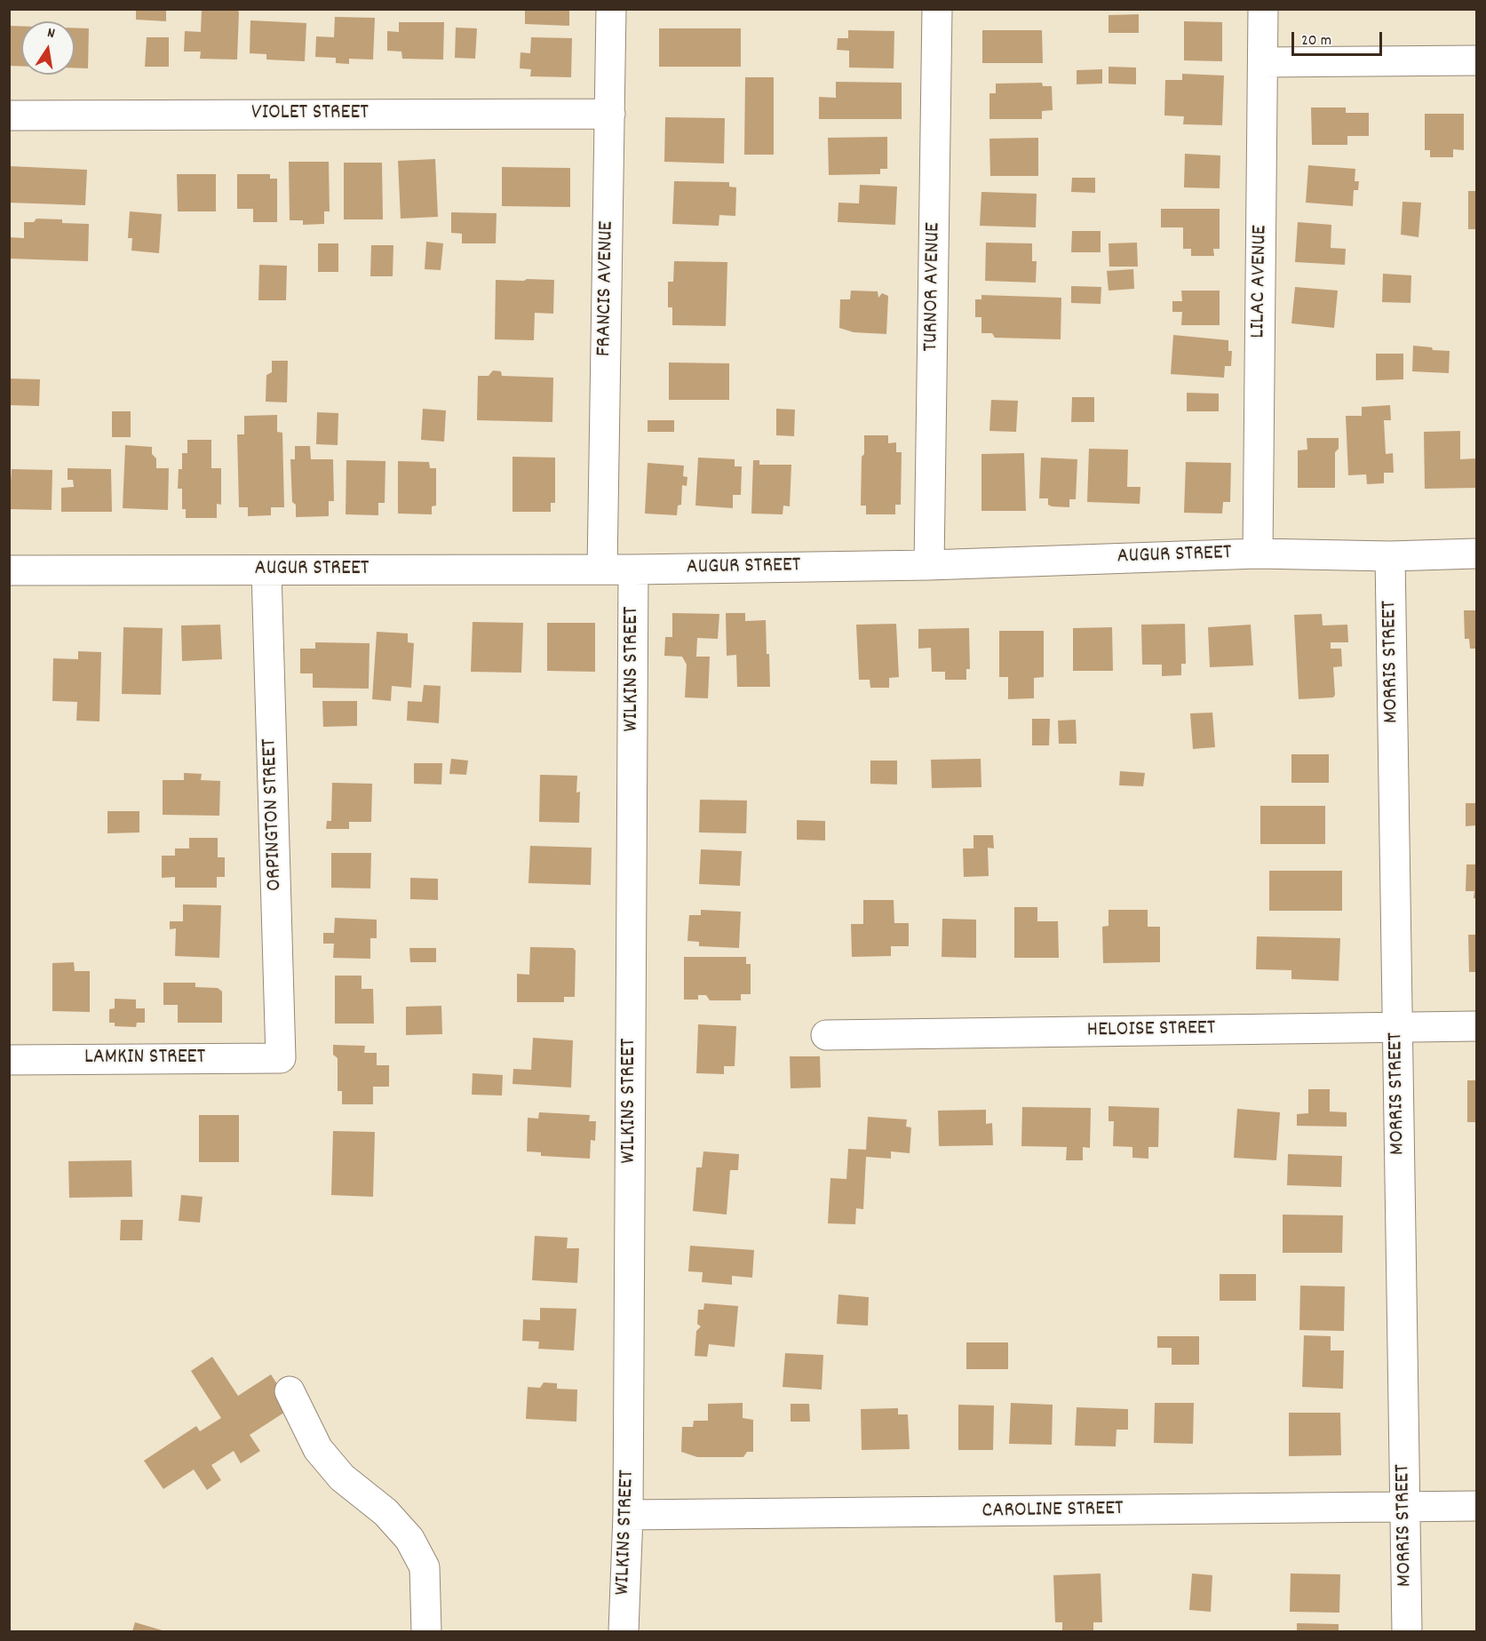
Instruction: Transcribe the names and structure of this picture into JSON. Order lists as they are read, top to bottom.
{
  "streets": {
    "street": [
      "VIOLET STREET",
      "LILAC AVENUE",
      "TURNOR AVENUE",
      "FRANCIS AVENUE",
      "AUGUR STREET",
      "MORRIS STREET",
      "WILKINS STREET",
      "ORPINGTON STREET",
      "HELOISE STREET",
      "LAMKIN STREET",
      "CAROLINE STREET"
    ]
  },
  "crossings": [
    ["VIOLET STREET", "FRANCIS AVENUE"],
    ["LILAC AVENUE", "AUGUR STREET"],
    ["TURNOR AVENUE", "AUGUR STREET"],
    ["FRANCIS AVENUE", "AUGUR STREET"],
    ["AUGUR STREET", "MORRIS STREET"],
    ["AUGUR STREET", "WILKINS STREET"],
    ["AUGUR STREET", "ORPINGTON STREET"],
    ["MORRIS STREET", "HELOISE STREET"],
    ["MORRIS STREET", "CAROLINE STREET"],
    ["WILKINS STREET", "CAROLINE STREET"],
    ["ORPINGTON STREET", "LAMKIN STREET"]
  ],
  "scale_bar": "20 m",
  "north": "top"
}
